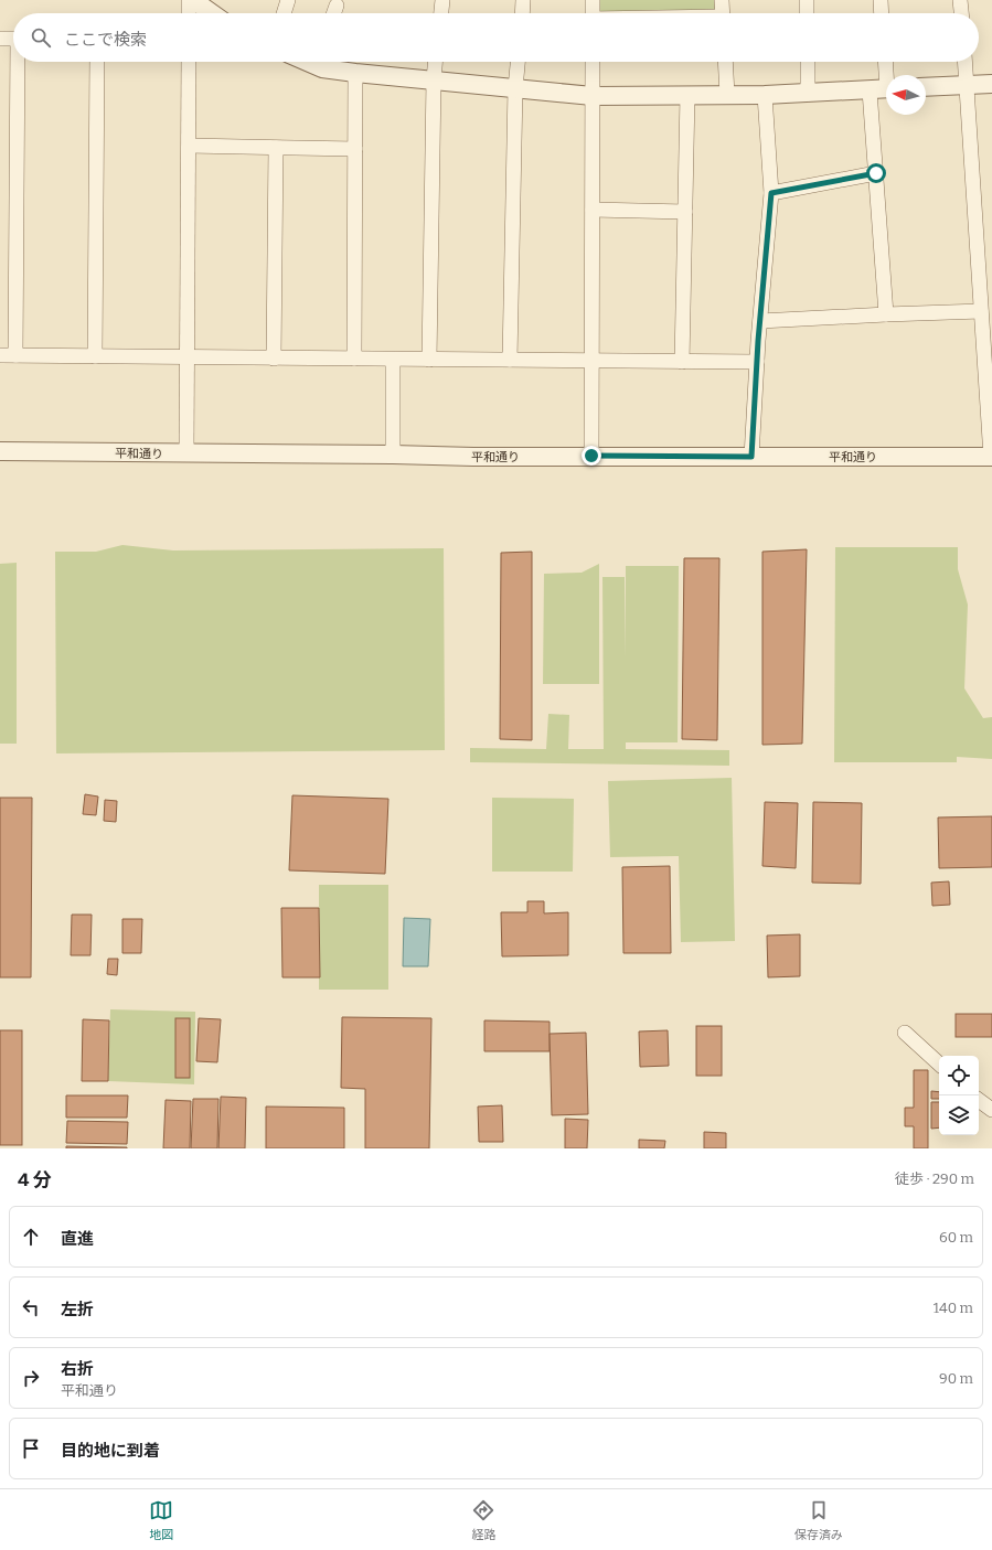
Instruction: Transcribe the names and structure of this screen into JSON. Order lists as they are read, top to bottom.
{
  "streets": {
    "street": ["平和通り"]
  },
  "north": "left",
  "page": {
    "search": "ここで検索",
    "heading": ["4 分", "徒歩 · 290 m"],
    "list": [
      ["直進", "60 m"],
      ["左折", "140 m"],
      ["右折", "平和通り", "90 m"],
      "目的地に到着"
    ],
    "nav": ["地図", "経路", "保存済み"]
  }
}
